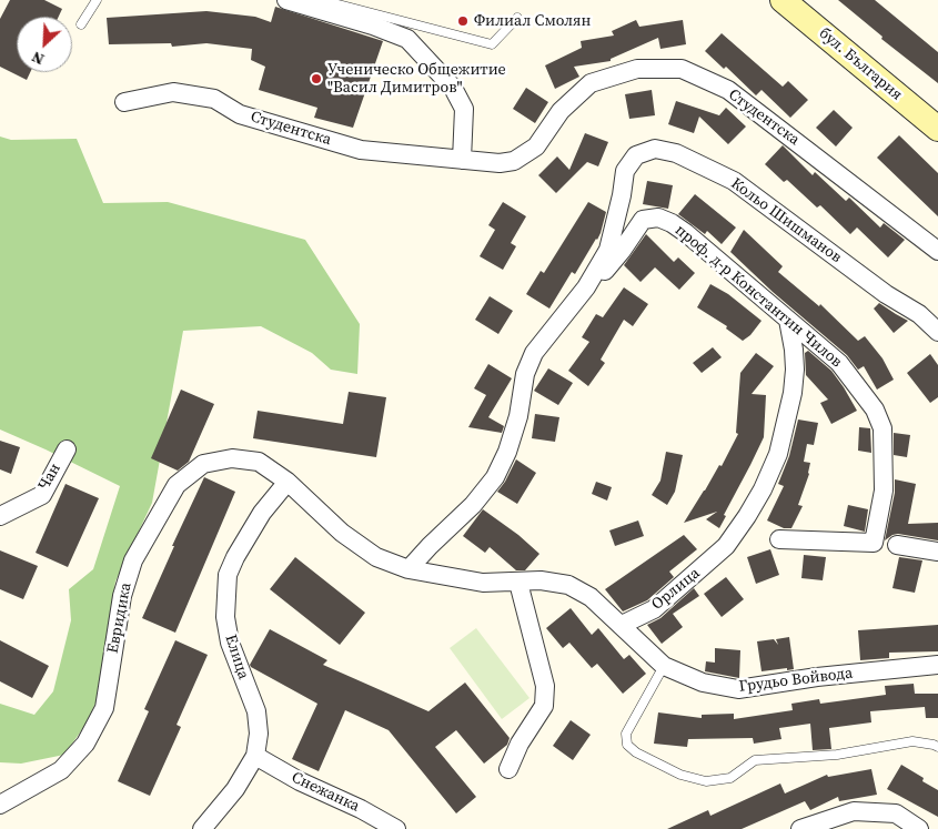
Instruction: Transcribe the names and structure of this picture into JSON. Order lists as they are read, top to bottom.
{
  "streets": {
    "street": [
      "бул. България",
      "Студентска",
      "Кольо Шишманов",
      "проф. д-р Константин Чилов",
      "Чан",
      "Орлица",
      "Евридика",
      "Елица",
      "Грудьо Войвода",
      "Снежанка"
    ]
  },
  "crossings": [
    ["Кольо Шишманов", "проф. д-р Константин Чилов"],
    ["Кольо Шишманов", "Грудьо Войвода"],
    ["проф. д-р Константин Чилов", "Орлица"],
    ["Орлица", "Грудьо Войвода"],
    ["Евридика", "Елица"],
    ["Евридика", "Грудьо Войвода"],
    ["Елица", "Грудьо Войвода"],
    ["Елица", "Снежанка"]
  ],
  "places": ["Филиал Смолян", "Ученическо Общежитие \"Васил Димитров\""],
  "north": "bottom left"
}
